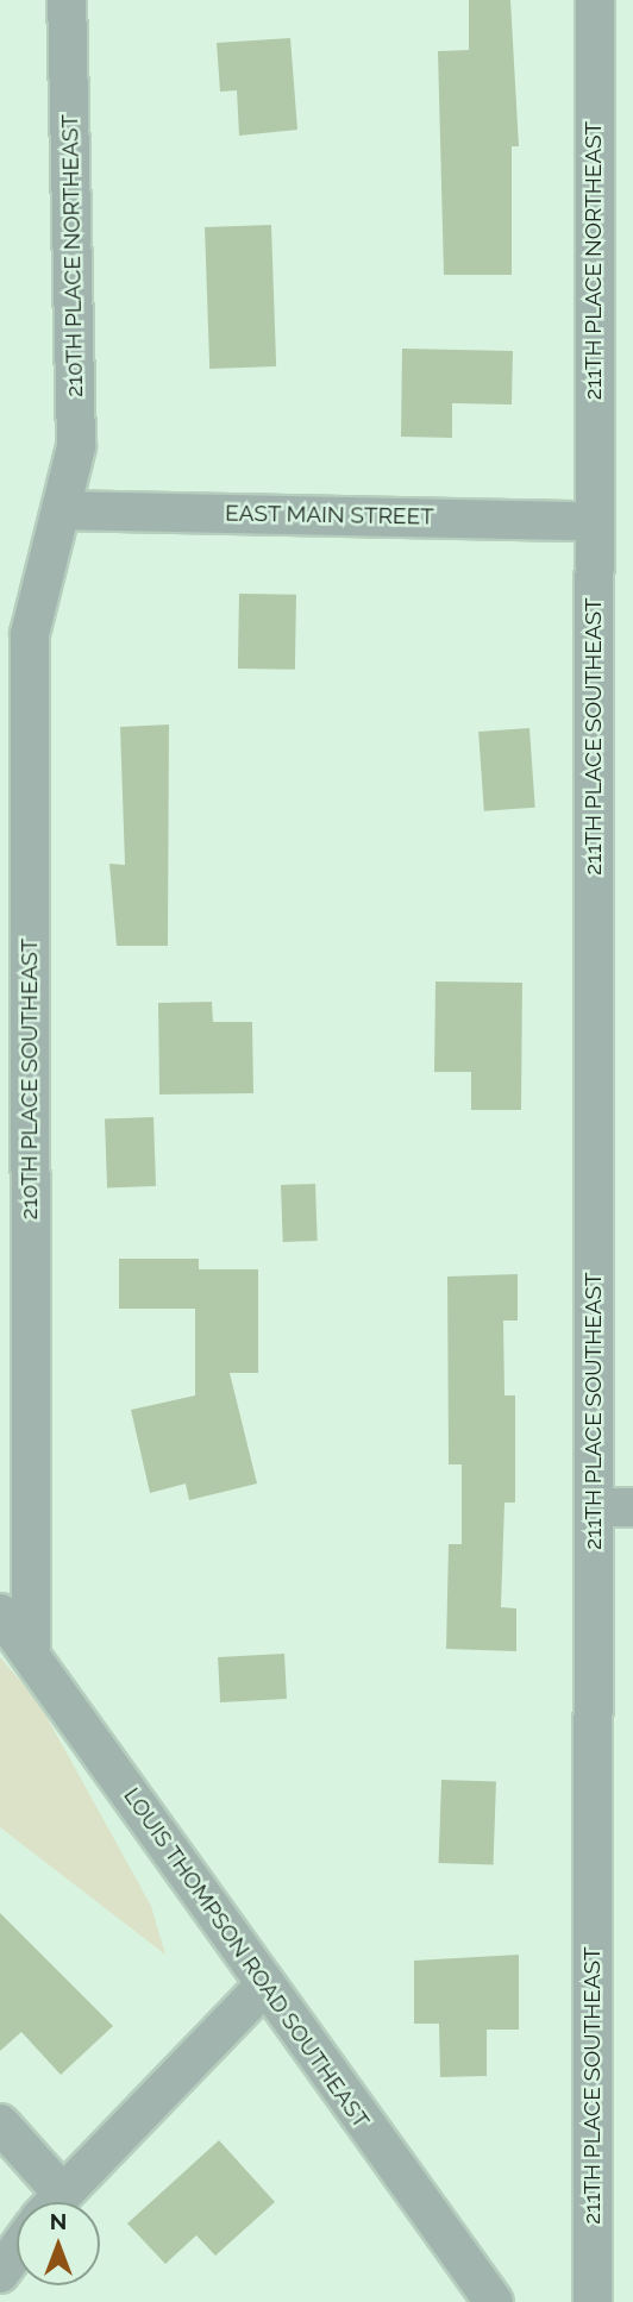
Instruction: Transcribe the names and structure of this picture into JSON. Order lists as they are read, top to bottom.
{
  "streets": {
    "street": [
      "210TH PLACE NORTHEAST",
      "211TH PLACE NORTHEAST",
      "EAST MAIN STREET",
      "211TH PLACE SOUTHEAST",
      "210TH PLACE SOUTHEAST",
      "LOUIS THOMPSON ROAD SOUTHEAST"
    ]
  },
  "crossings": [
    ["210TH PLACE NORTHEAST", "EAST MAIN STREET"],
    ["210TH PLACE NORTHEAST", "210TH PLACE SOUTHEAST"],
    ["211TH PLACE NORTHEAST", "EAST MAIN STREET"],
    ["211TH PLACE NORTHEAST", "211TH PLACE SOUTHEAST"],
    ["EAST MAIN STREET", "211TH PLACE SOUTHEAST"],
    ["EAST MAIN STREET", "210TH PLACE SOUTHEAST"],
    ["210TH PLACE SOUTHEAST", "LOUIS THOMPSON ROAD SOUTHEAST"]
  ],
  "north": "top"
}
